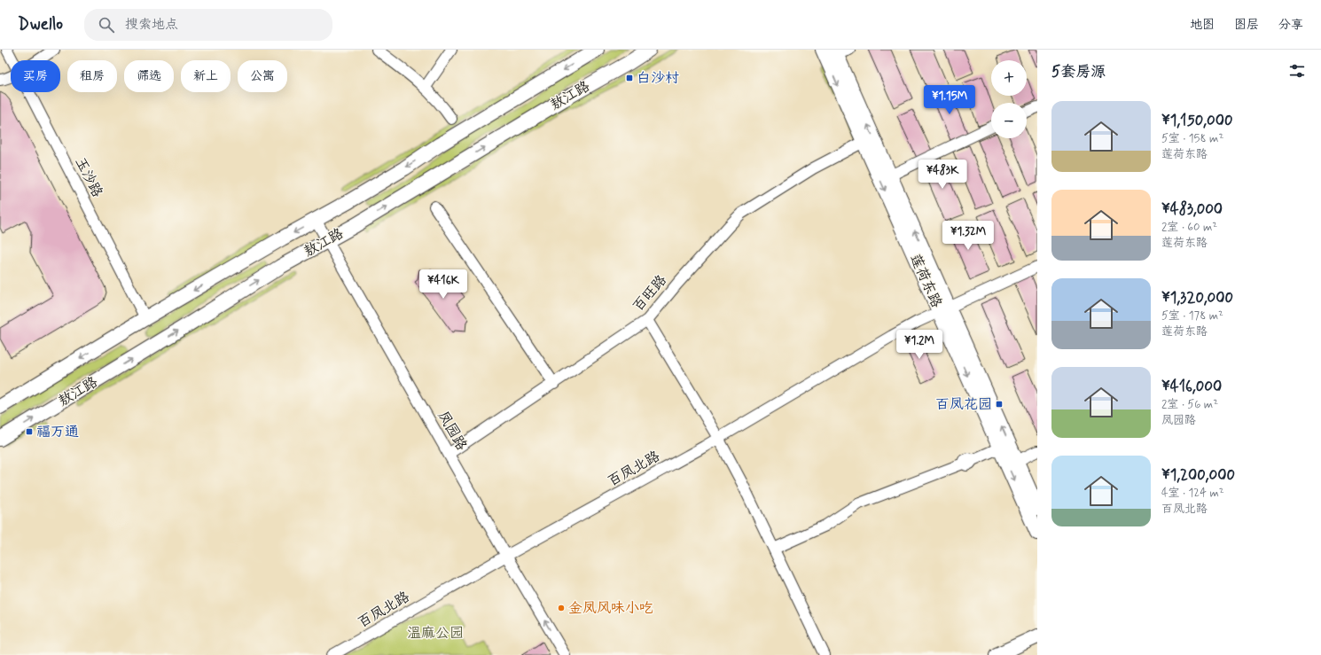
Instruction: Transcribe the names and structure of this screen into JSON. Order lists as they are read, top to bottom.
{
  "streets": {
    "main road": ["敖江路", "莲荷东路"],
    "street": [
      "玉沙路",
      "百旺路",
      "凤园路",
      "百凤北路"
    ]
  },
  "crossings": [
    ["敖江路", "玉沙路"],
    ["敖江路", "凤园路"],
    ["莲荷东路", "百旺路"],
    ["莲荷东路", "百凤北路"],
    ["百旺路", "凤园路"],
    ["凤园路", "百凤北路"]
  ],
  "parks": ["温麻公园"],
  "places": {
    "transit": ["白沙村", "百凤花园", "福万通"],
    "other": ["金凤风味小吃"]
  },
  "page": {
    "header": "Dwello",
    "search": "搜索地点",
    "nav": ["地图", "图层", "分享"],
    "heading": "5套房源",
    "map_buttons": ["+", "−"],
    "chip": [
      "买房",
      "租房",
      "筛选",
      "新上",
      "公寓"
    ],
    "price": [
      "¥1.15M",
      "¥483K",
      "¥1.32M",
      "¥416K",
      "¥1.2M"
    ],
    "list": [
      {
        "name": "¥1,150,000",
        "note": "5室 · 158 m² · 莲荷东路"
      },
      {
        "name": "¥483,000",
        "note": "2室 · 60 m² · 莲荷东路"
      },
      {
        "name": "¥1,320,000",
        "note": "5室 · 178 m² · 莲荷东路"
      },
      {
        "name": "¥416,000",
        "note": "2室 · 56 m² · 凤园路"
      },
      {
        "name": "¥1,200,000",
        "note": "4室 · 124 m² · 百凤北路"
      }
    ]
  }
}
